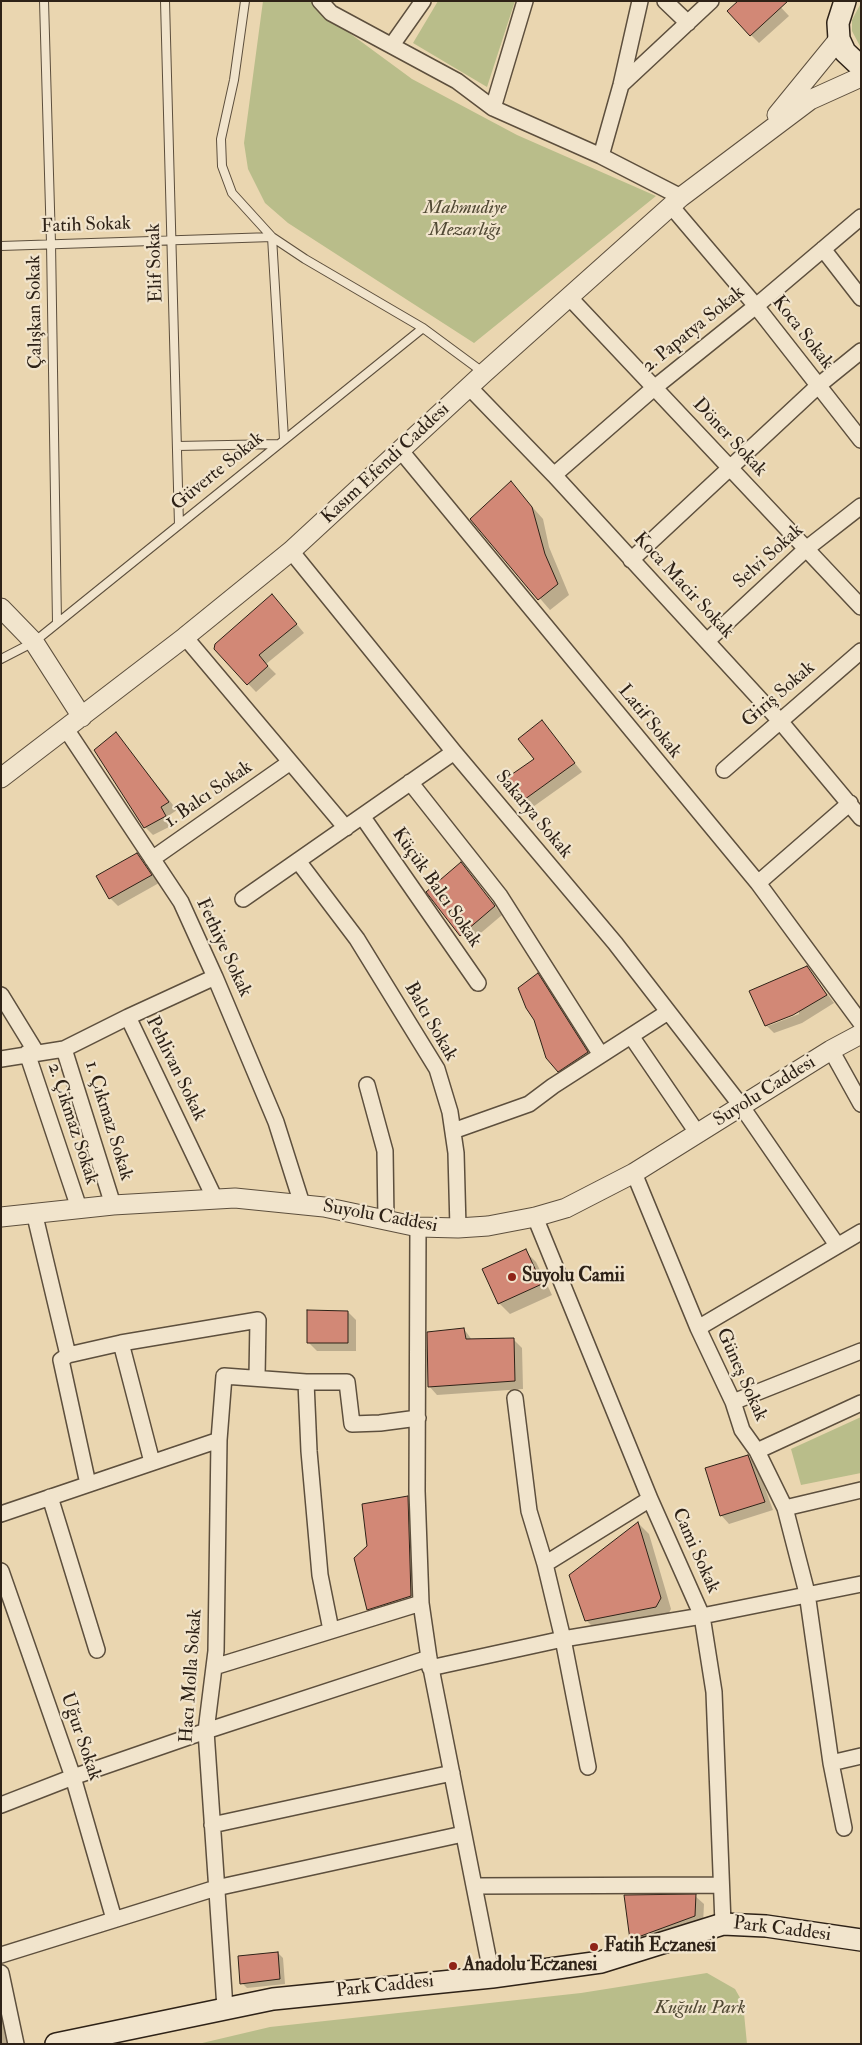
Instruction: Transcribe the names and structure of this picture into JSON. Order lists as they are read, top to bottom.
{
  "streets": {
    "main road": ["Park Caddesi"],
    "street": [
      "2. Papatya Sokak",
      "Koca Sokak",
      "Döner Sokak",
      "Kasım Efendi Caddesi",
      "Selvi Sokak",
      "Koca Macir Sokak",
      "Giriş Sokak",
      "Latif Sokak",
      "1. Balcı Sokak",
      "Sakarya Sokak",
      "Küçük Balcı Sokak",
      "Fethiye Sokak",
      "Balcı Sokak",
      "Pehlivan Sokak",
      "Suyolu Caddesi",
      "1. Çıkmaz Sokak",
      "2. Çıkmaz Sokak",
      "Güneş Sokak",
      "Cami Sokak",
      "Hacı Molla Sokak",
      "Uğur Sokak"
    ],
    "lane": [
      "Fatih Sokak",
      "Elif Sokak",
      "Çalışkan Sokak",
      "Güverte Sokak"
    ]
  },
  "crossings": [
    ["Fatih Sokak", "Elif Sokak"],
    ["Fatih Sokak", "Çalışkan Sokak"],
    ["Elif Sokak", "Güverte Sokak"],
    ["Çalışkan Sokak", "Güverte Sokak"],
    ["2. Papatya Sokak", "Koca Sokak"],
    ["2. Papatya Sokak", "Döner Sokak"],
    ["2. Papatya Sokak", "Koca Macir Sokak"],
    ["Koca Sokak", "Kasım Efendi Caddesi"],
    ["Döner Sokak", "Kasım Efendi Caddesi"],
    ["Döner Sokak", "Selvi Sokak"],
    ["Kasım Efendi Caddesi", "Koca Macir Sokak"],
    ["Kasım Efendi Caddesi", "Latif Sokak"],
    ["Kasım Efendi Caddesi", "Sakarya Sokak"],
    ["Kasım Efendi Caddesi", "Fethiye Sokak"],
    ["Selvi Sokak", "Koca Macir Sokak"],
    ["Koca Macir Sokak", "Giriş Sokak"],
    ["1. Balcı Sokak", "Fethiye Sokak"],
    ["Sakarya Sokak", "Suyolu Caddesi"],
    ["Fethiye Sokak", "Pehlivan Sokak"],
    ["Fethiye Sokak", "Suyolu Caddesi"],
    ["Balcı Sokak", "Suyolu Caddesi"],
    ["Pehlivan Sokak", "Suyolu Caddesi"],
    ["Suyolu Caddesi", "1. Çıkmaz Sokak"],
    ["Suyolu Caddesi", "2. Çıkmaz Sokak"],
    ["Suyolu Caddesi", "Güneş Sokak"],
    ["Suyolu Caddesi", "Cami Sokak"],
    ["Cami Sokak", "Park Caddesi"],
    ["Hacı Molla Sokak", "Park Caddesi"]
  ],
  "parks": ["Mahmudiye Mezarlığı", "Kuğulu Park"],
  "places": ["Suyolu Camii", "Fatih Eczanesi", "Anadolu Eczanesi"]
}
